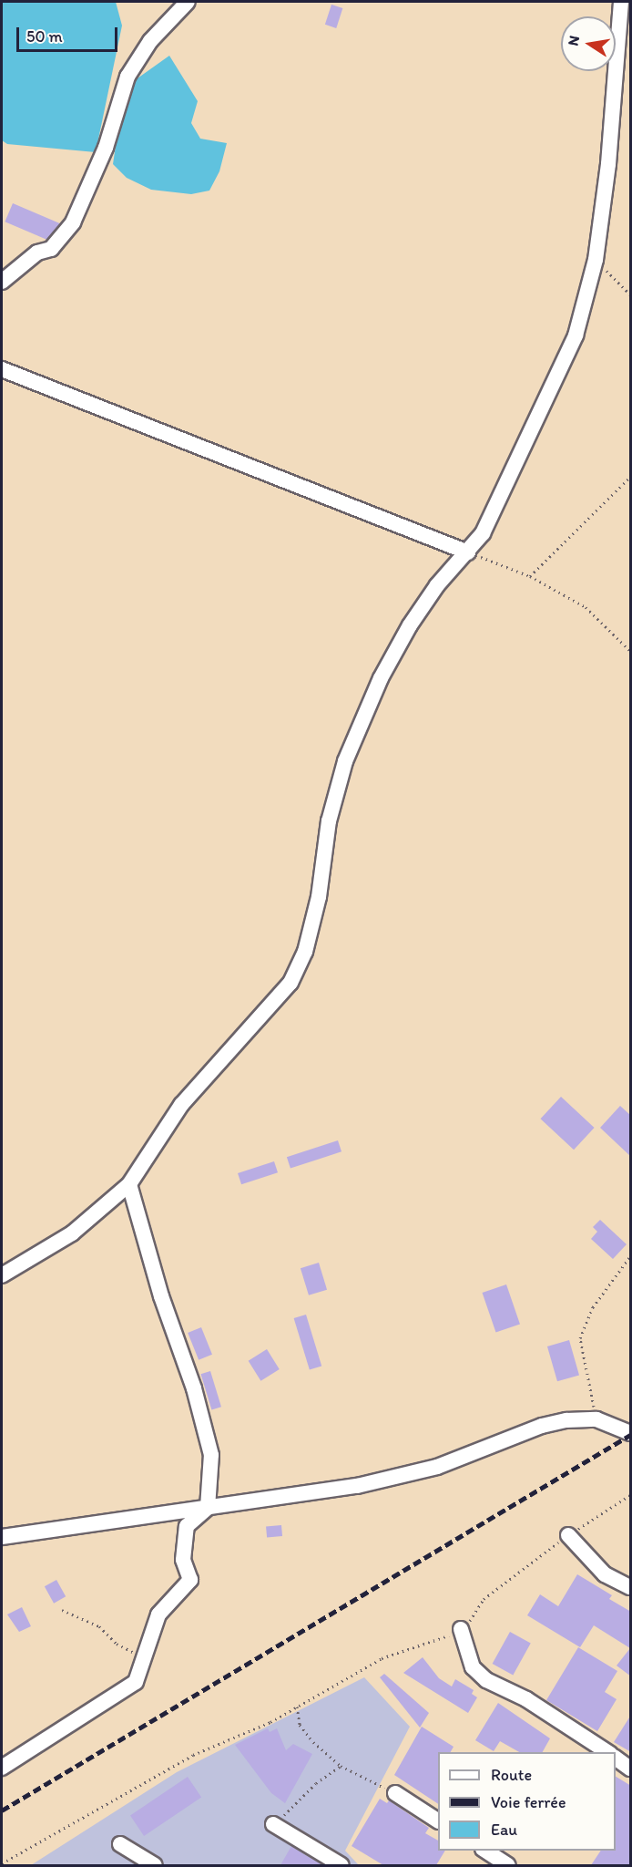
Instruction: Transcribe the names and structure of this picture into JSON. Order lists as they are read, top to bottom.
{
  "legend": ["Route", "Voie ferrée", "Eau"],
  "scale_bar": "50 m",
  "north": "left"
}
